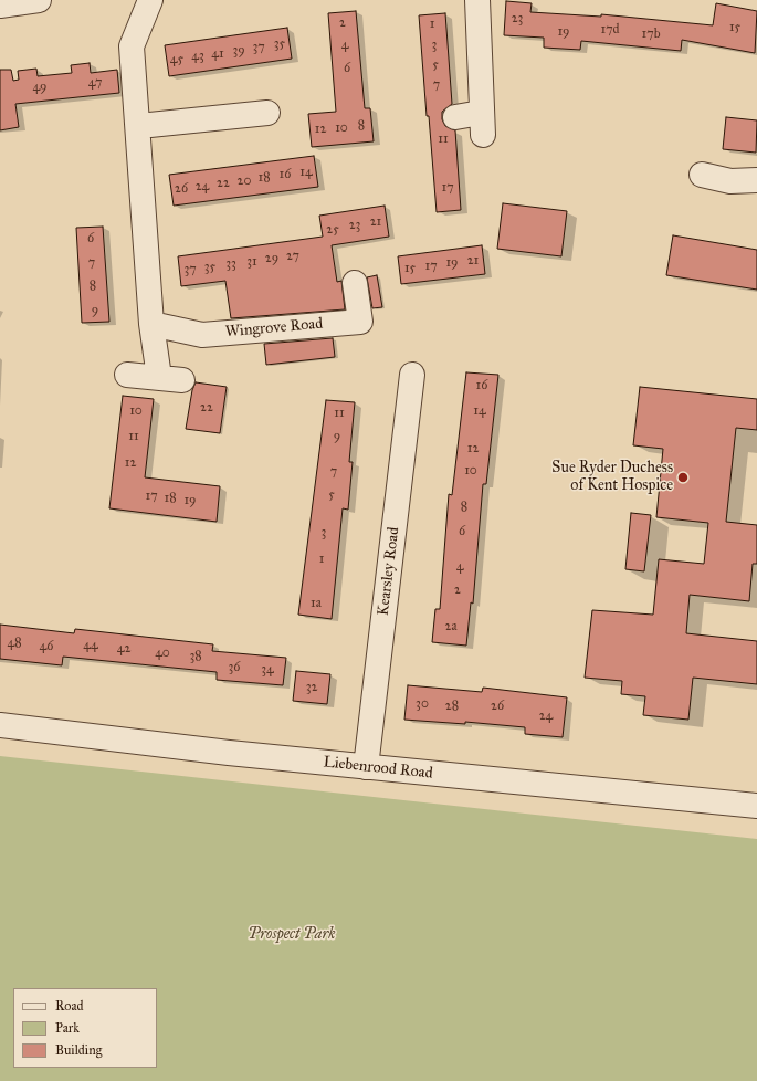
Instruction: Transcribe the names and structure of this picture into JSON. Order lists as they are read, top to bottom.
{
  "streets": {
    "street": ["Wingrove Road", "Kearsley Road", "Liebenrood Road"]
  },
  "crossings": [
    ["Kearsley Road", "Liebenrood Road"]
  ],
  "parks": ["Prospect Park"],
  "places": ["Sue Ryder Duchess of Kent Hospice"],
  "house_numbers": [
    "23",
    "2",
    "1",
    "15",
    "17d",
    "19",
    "17b",
    "35",
    "4",
    "3",
    "37",
    "39",
    "41",
    "43",
    "45",
    "5",
    "6",
    "47",
    "7",
    "49",
    "8",
    "10",
    "12",
    "11",
    "14",
    "16",
    "18",
    "20",
    "22",
    "24",
    "17",
    "26",
    "21",
    "23",
    "25",
    "6",
    "27",
    "29",
    "21",
    "31",
    "7",
    "19",
    "33",
    "17",
    "35",
    "15",
    "37",
    "8",
    "9",
    "16",
    "22",
    "10",
    "14",
    "11",
    "11",
    "9",
    "12",
    "12",
    "10",
    "7",
    "5",
    "17",
    "18",
    "19",
    "8",
    "6",
    "3",
    "1",
    "4",
    "2",
    "1a",
    "2a",
    "48",
    "44",
    "46",
    "42",
    "40",
    "38",
    "36",
    "34",
    "32",
    "30",
    "28",
    "26",
    "24"
  ],
  "legend": ["Road", "Park", "Building"]
}
